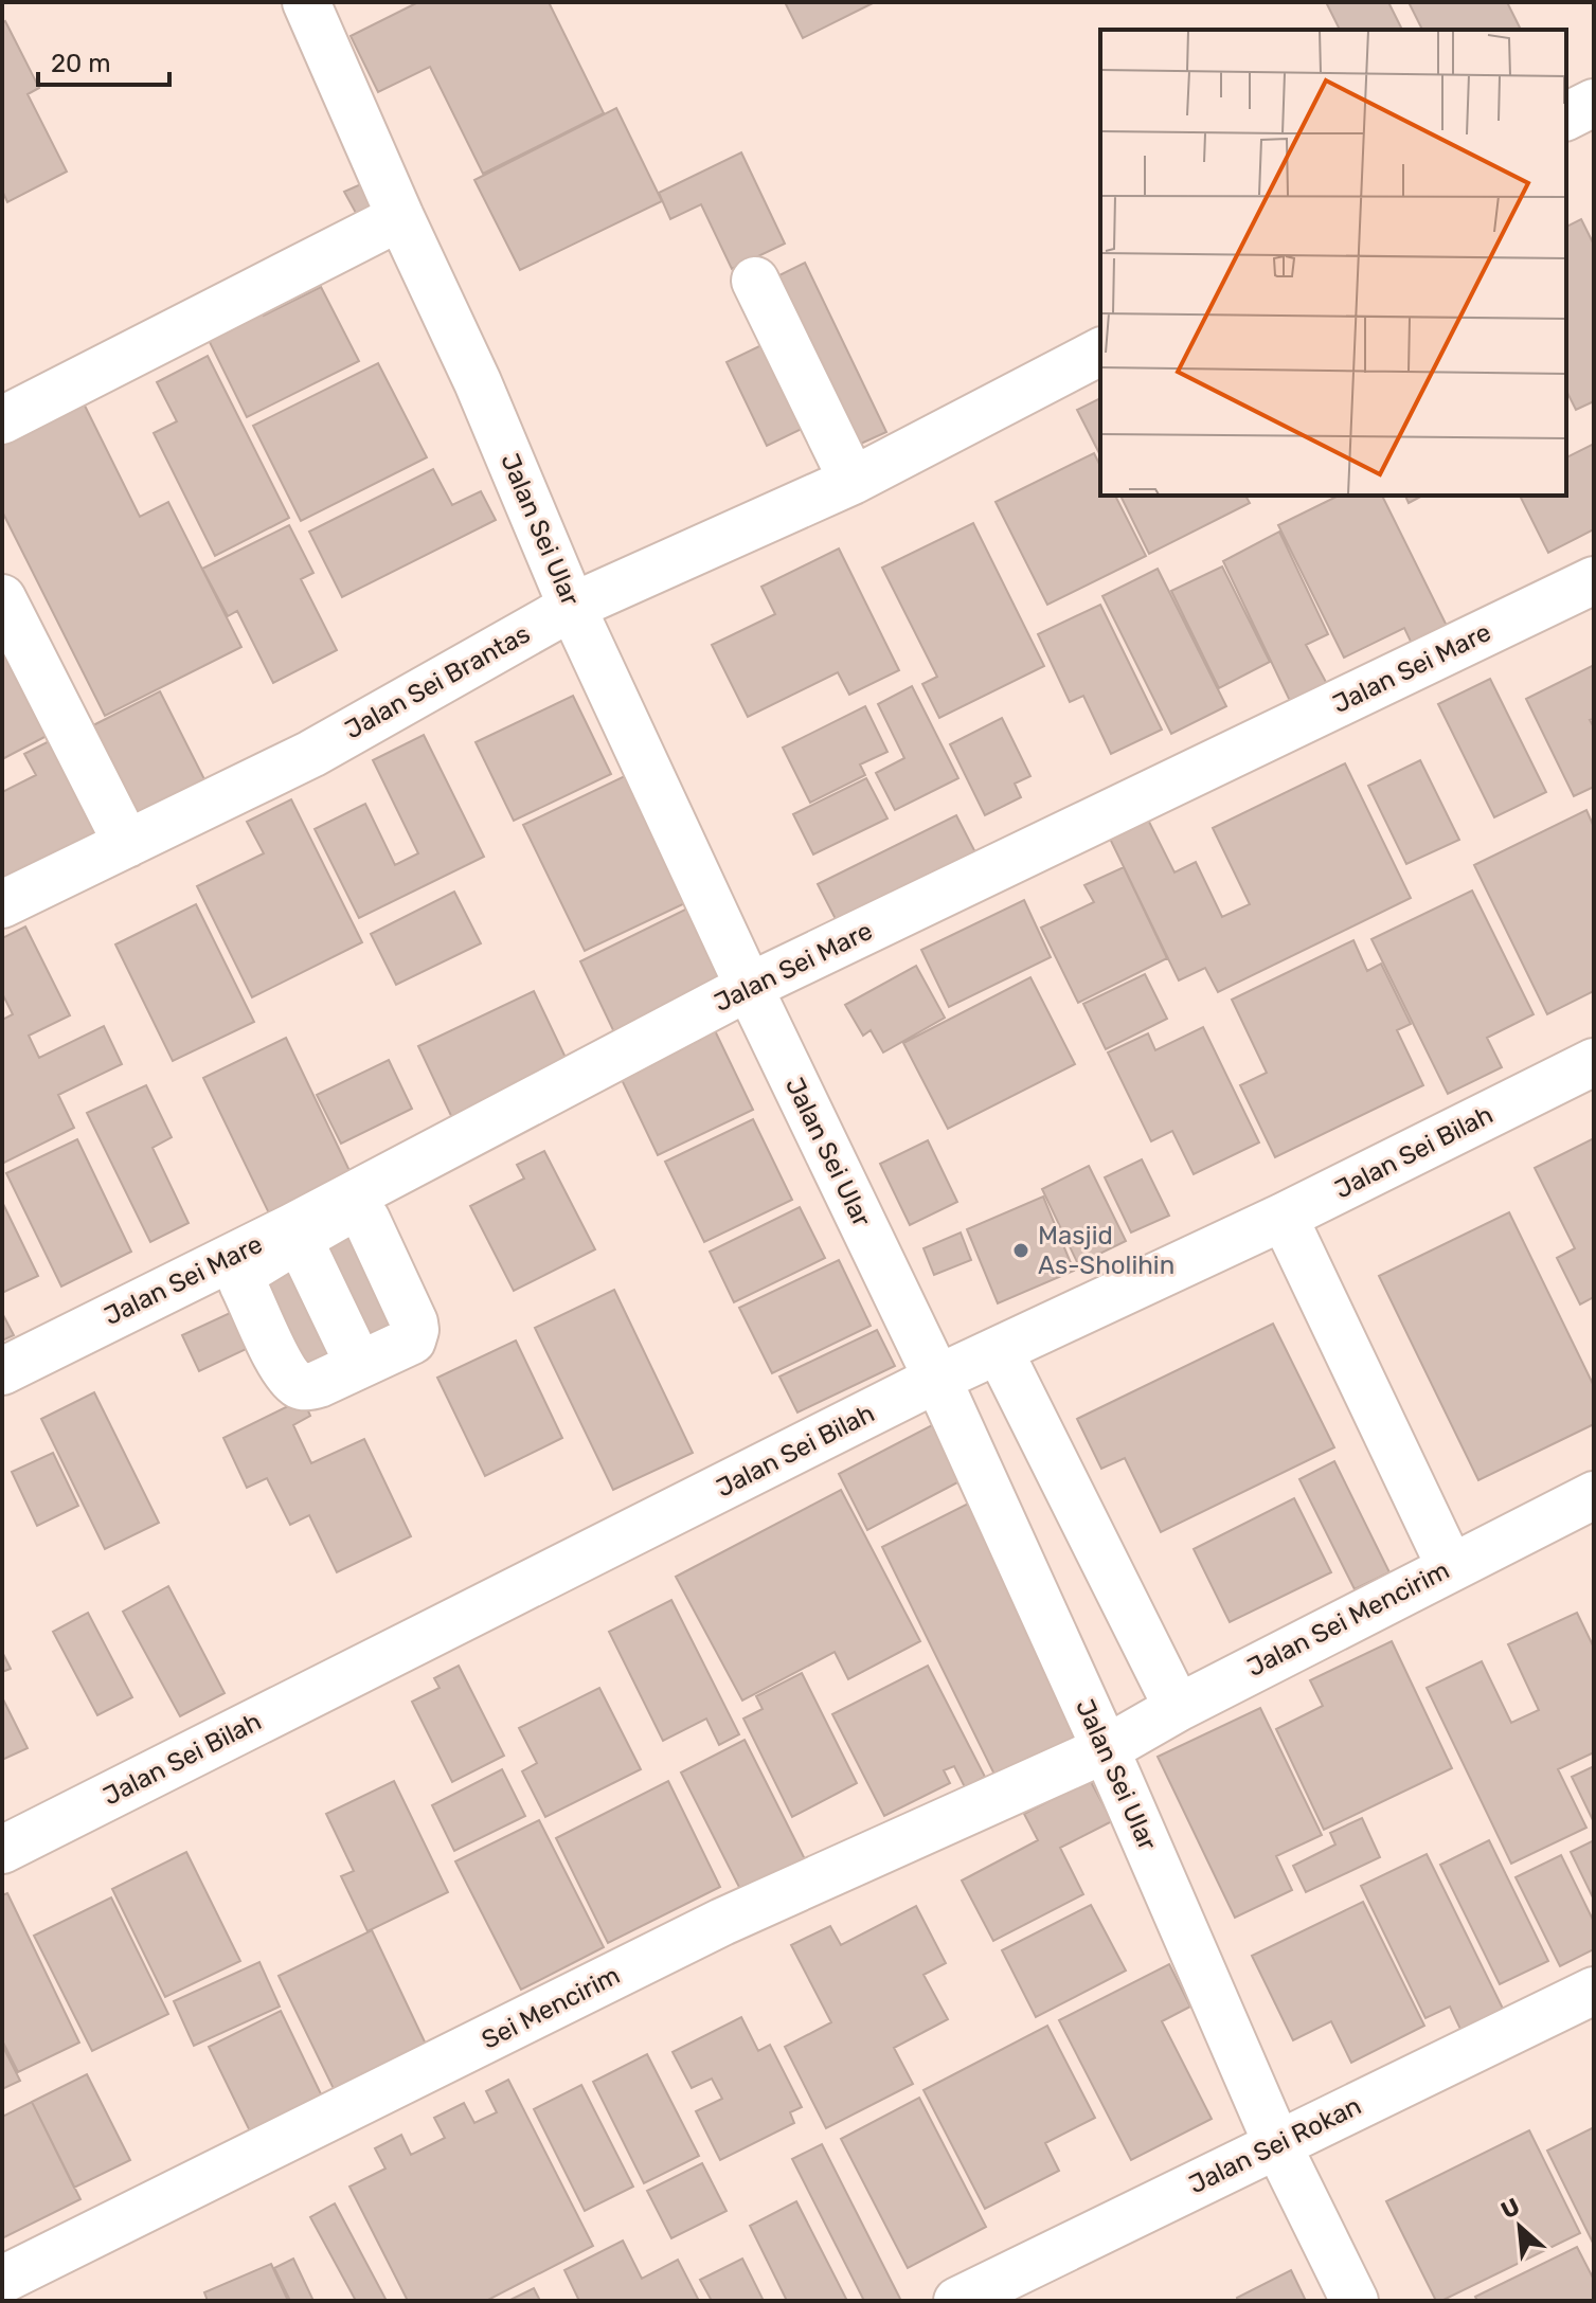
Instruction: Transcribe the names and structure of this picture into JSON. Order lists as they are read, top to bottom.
{
  "streets": {
    "street": [
      "Jalan Sei Ular",
      "Jalan Sei Mare",
      "Jalan Sei Brantas",
      "Jalan Sei Bilah",
      "Jalan Sei Mencirim",
      "Sei Mencirim",
      "Jalan Sei Rokan"
    ]
  },
  "crossings": [
    ["Jalan Sei Ular", "Jalan Sei Mare"],
    ["Jalan Sei Ular", "Jalan Sei Brantas"],
    ["Jalan Sei Ular", "Jalan Sei Bilah"],
    ["Jalan Sei Ular", "Jalan Sei Mencirim"],
    ["Jalan Sei Ular", "Sei Mencirim"],
    ["Jalan Sei Ular", "Jalan Sei Rokan"],
    ["Jalan Sei Mencirim", "Sei Mencirim"]
  ],
  "places": ["Masjid As-Sholihin"],
  "scale_bar": "20 m",
  "north": "top left"
}
